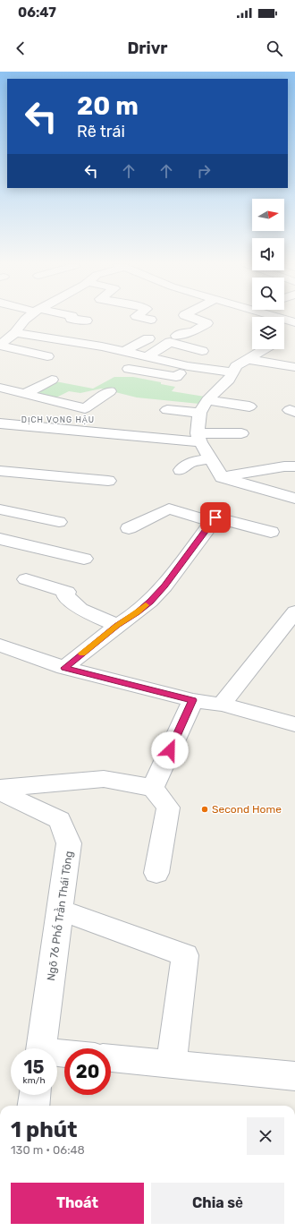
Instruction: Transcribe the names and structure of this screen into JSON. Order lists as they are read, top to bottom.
{
  "streets": {
    "street": ["Ngõ 76 Phố Trần Thái Tông"]
  },
  "districts": ["DỊCH VỌNG HẬU"],
  "places": ["Second Home"],
  "north": "right",
  "page": {
    "status": "06:47",
    "header": "Drivr",
    "turn": ["20 m", "Rẽ trái"],
    "speed": "15 km/h",
    "limit": "20",
    "heading": ["1 phút", "130 m · 06:48"],
    "buttons": ["Thoát", "Chia sẻ"]
  }
}
